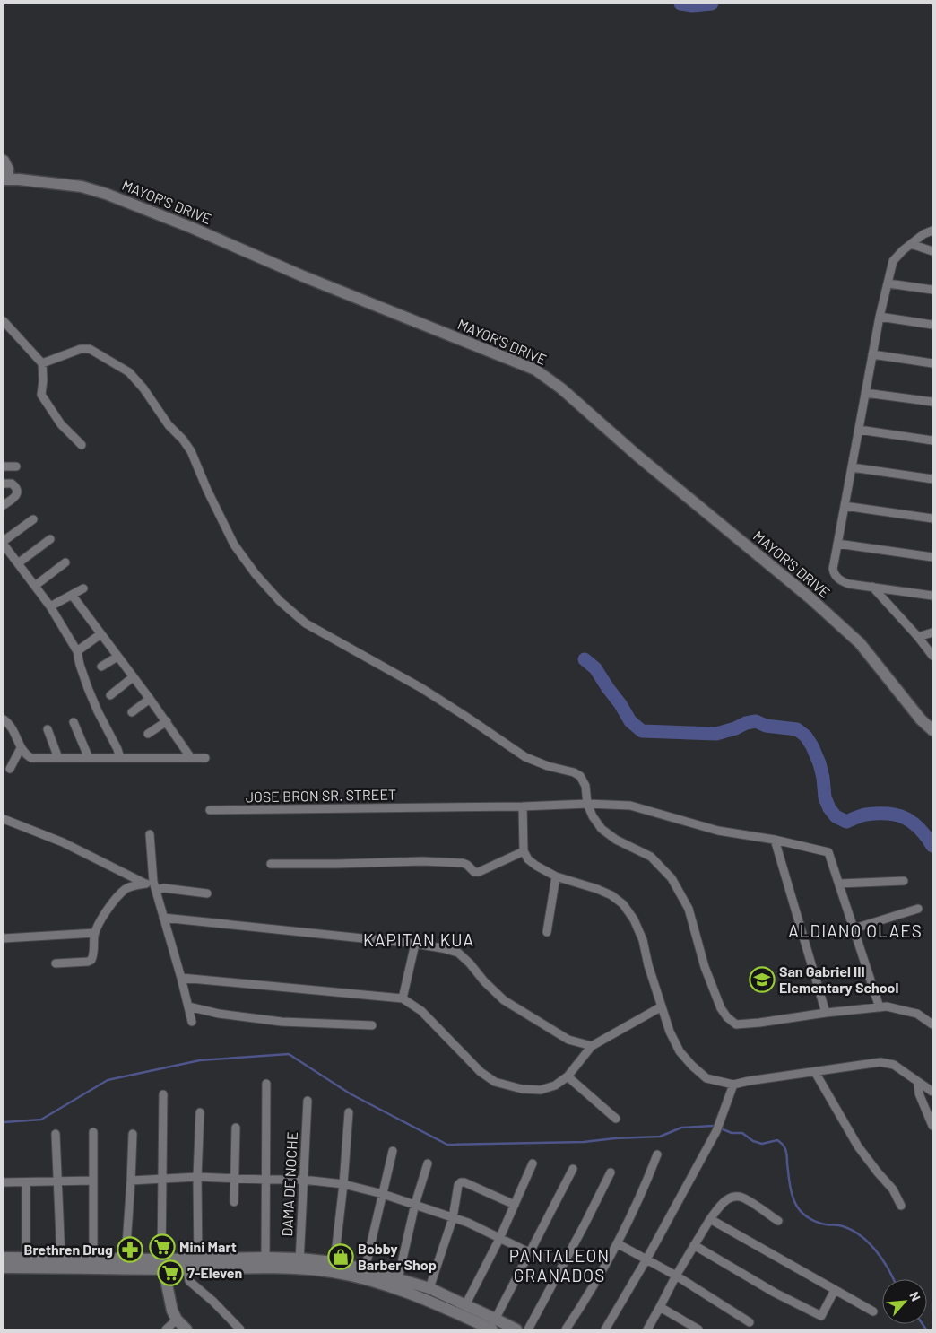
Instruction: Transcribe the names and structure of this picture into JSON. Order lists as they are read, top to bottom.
{
  "streets": {
    "street": ["MAYOR'S DRIVE", "JOSE BRON SR. STREET", "DAMA DE NOCHE"]
  },
  "districts": ["ALDIANO OLAES", "KAPITAN KUA", "PANTALEON GRANADOS"],
  "places": {
    "school or university": ["San Gabriel III Elementary School"],
    "supermarket": ["Mini Mart", "7-Eleven"],
    "pharmacy": ["Brethren Drug"],
    "shop": ["Bobby Barber Shop"]
  },
  "north": "top right"
}
